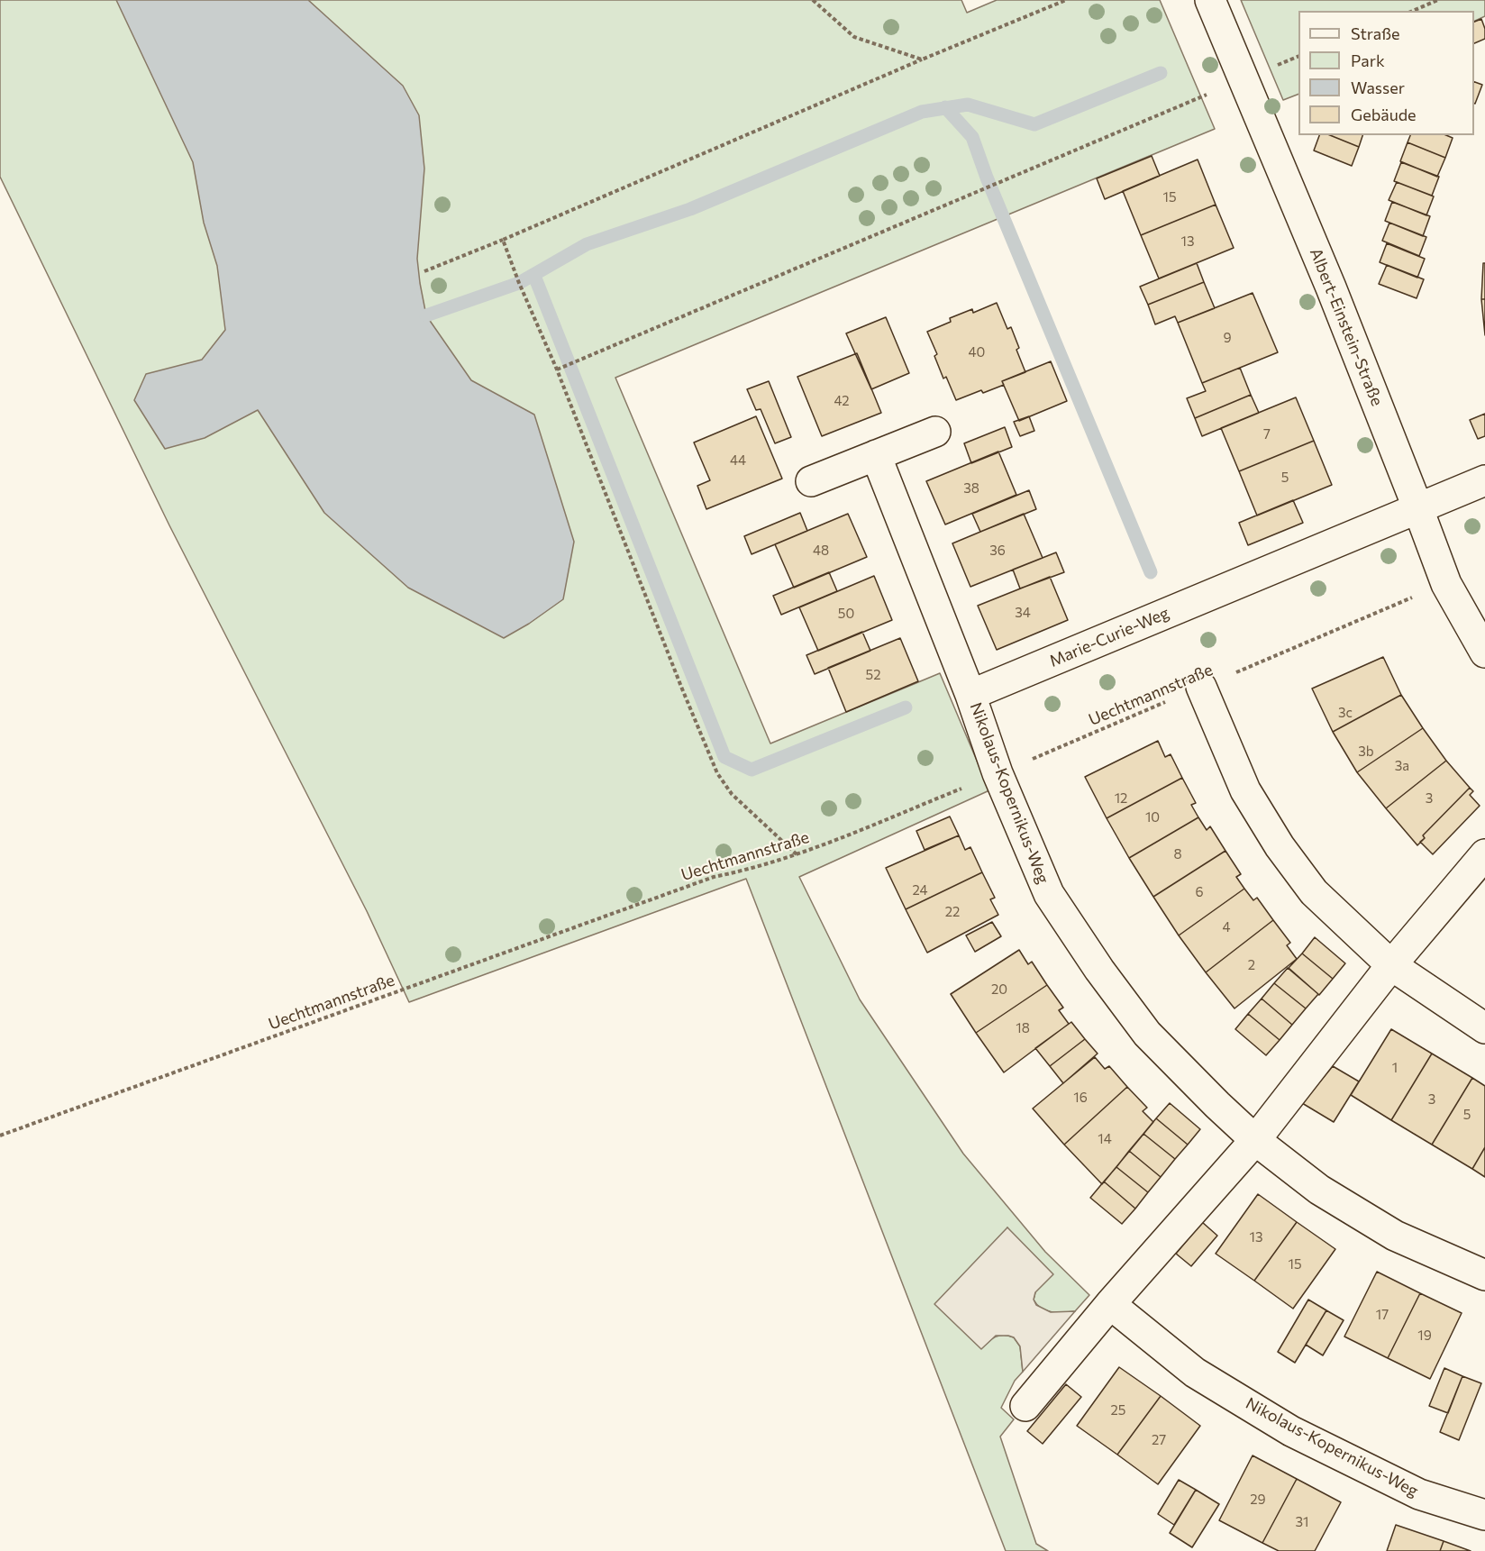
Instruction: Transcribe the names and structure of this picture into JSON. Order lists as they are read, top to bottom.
{
  "streets": {
    "street": ["Albert-Einstein-Straße", "Marie-Curie-Weg", "Nikolaus-Kopernikus-Weg"],
    "path": ["Uechtmannstraße"]
  },
  "crossings": [
    ["Albert-Einstein-Straße", "Marie-Curie-Weg"],
    ["Albert-Einstein-Straße", "Uechtmannstraße"],
    ["Marie-Curie-Weg", "Nikolaus-Kopernikus-Weg"],
    ["Uechtmannstraße", "Nikolaus-Kopernikus-Weg"]
  ],
  "house_numbers": [
    "15",
    "13",
    "9",
    "40",
    "42",
    "7",
    "44",
    "5",
    "38",
    "48",
    "36",
    "34",
    "50",
    "52",
    "3c",
    "3b",
    "3a",
    "12",
    "3",
    "10",
    "8",
    "24",
    "6",
    "22",
    "4",
    "2",
    "20",
    "18",
    "1",
    "16",
    "3",
    "5",
    "14",
    "13",
    "15",
    "17",
    "19",
    "25",
    "27",
    "29",
    "31"
  ],
  "legend": [
    "Straße",
    "Park",
    "Wasser",
    "Gebäude"
  ]
}
